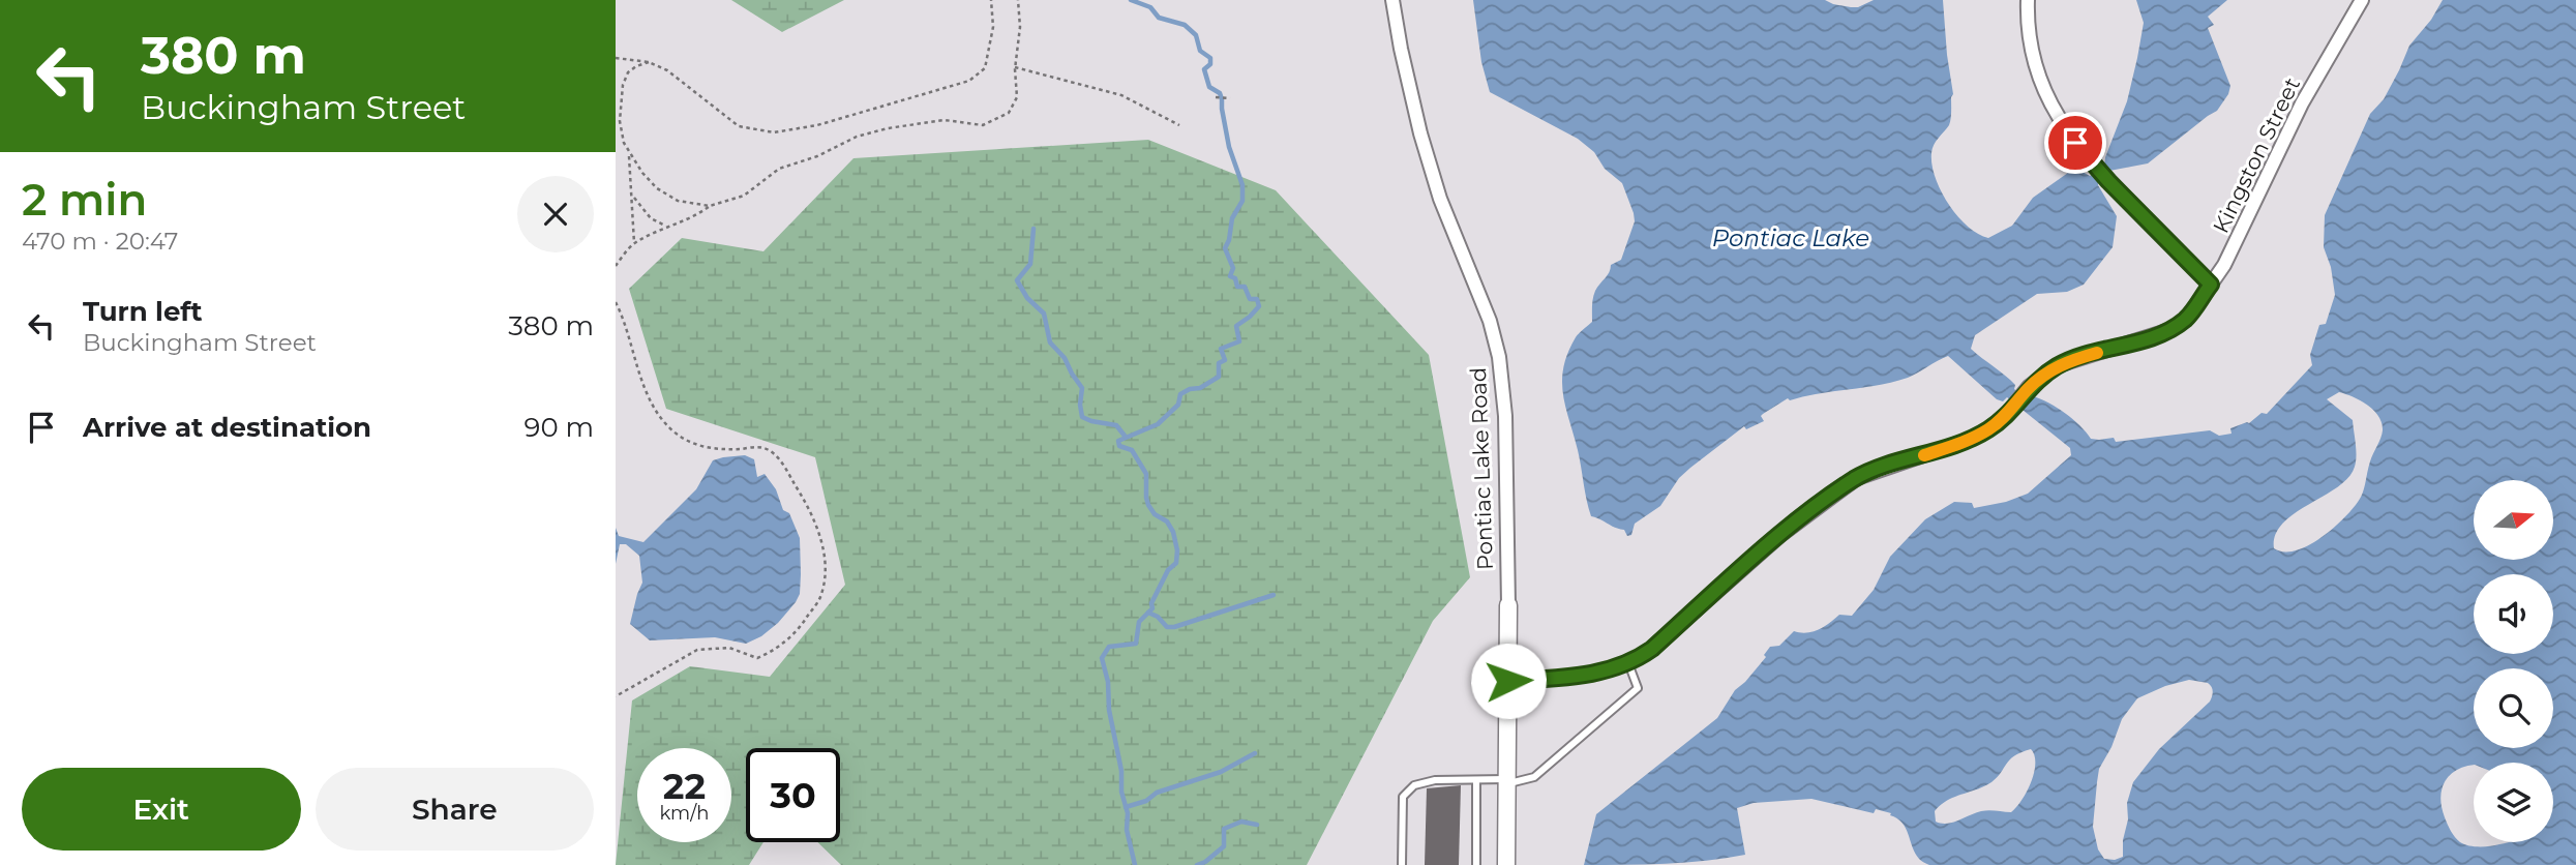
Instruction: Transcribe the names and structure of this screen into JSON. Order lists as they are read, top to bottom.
{
  "streets": {
    "street": ["Kingston Street", "Pontiac Lake Road"]
  },
  "crossings": [
    ["Kingston Street", "Pontiac Lake Road"]
  ],
  "water": ["Pontiac Lake"],
  "north": "right",
  "page": {
    "turn": ["380 m", "Buckingham Street"],
    "heading": ["2 min", "470 m · 20:47"],
    "list": [
      {
        "name": "Turn left",
        "note": "Buckingham Street",
        "value": "380 m"
      },
      {
        "name": "Arrive at destination",
        "value": "90 m"
      }
    ],
    "speed": "22 km/h",
    "limit": "30",
    "buttons": ["Exit", "Share"]
  }
}
